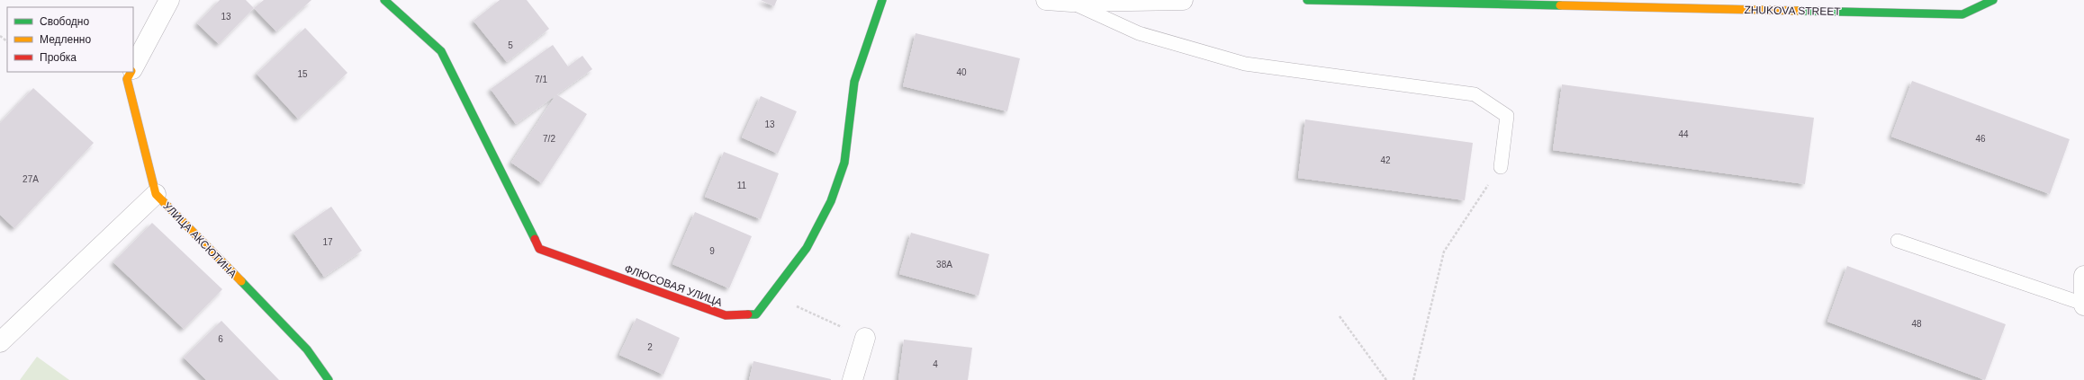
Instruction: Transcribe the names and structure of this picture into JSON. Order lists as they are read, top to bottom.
{
  "streets": {
    "street": ["ZHUKOVA STREET", "УЛИЦА АКСЮТИНА", "ФЛЮСОВАЯ УЛИЦА"]
  },
  "house_numbers": [
    "13",
    "5",
    "40",
    "15",
    "7/1",
    "13",
    "44",
    "7/2",
    "46",
    "42",
    "27А",
    "11",
    "17",
    "9",
    "38А",
    "48",
    "6",
    "2",
    "4"
  ],
  "legend": ["Свободно", "Медленно", "Пробка"]
}
